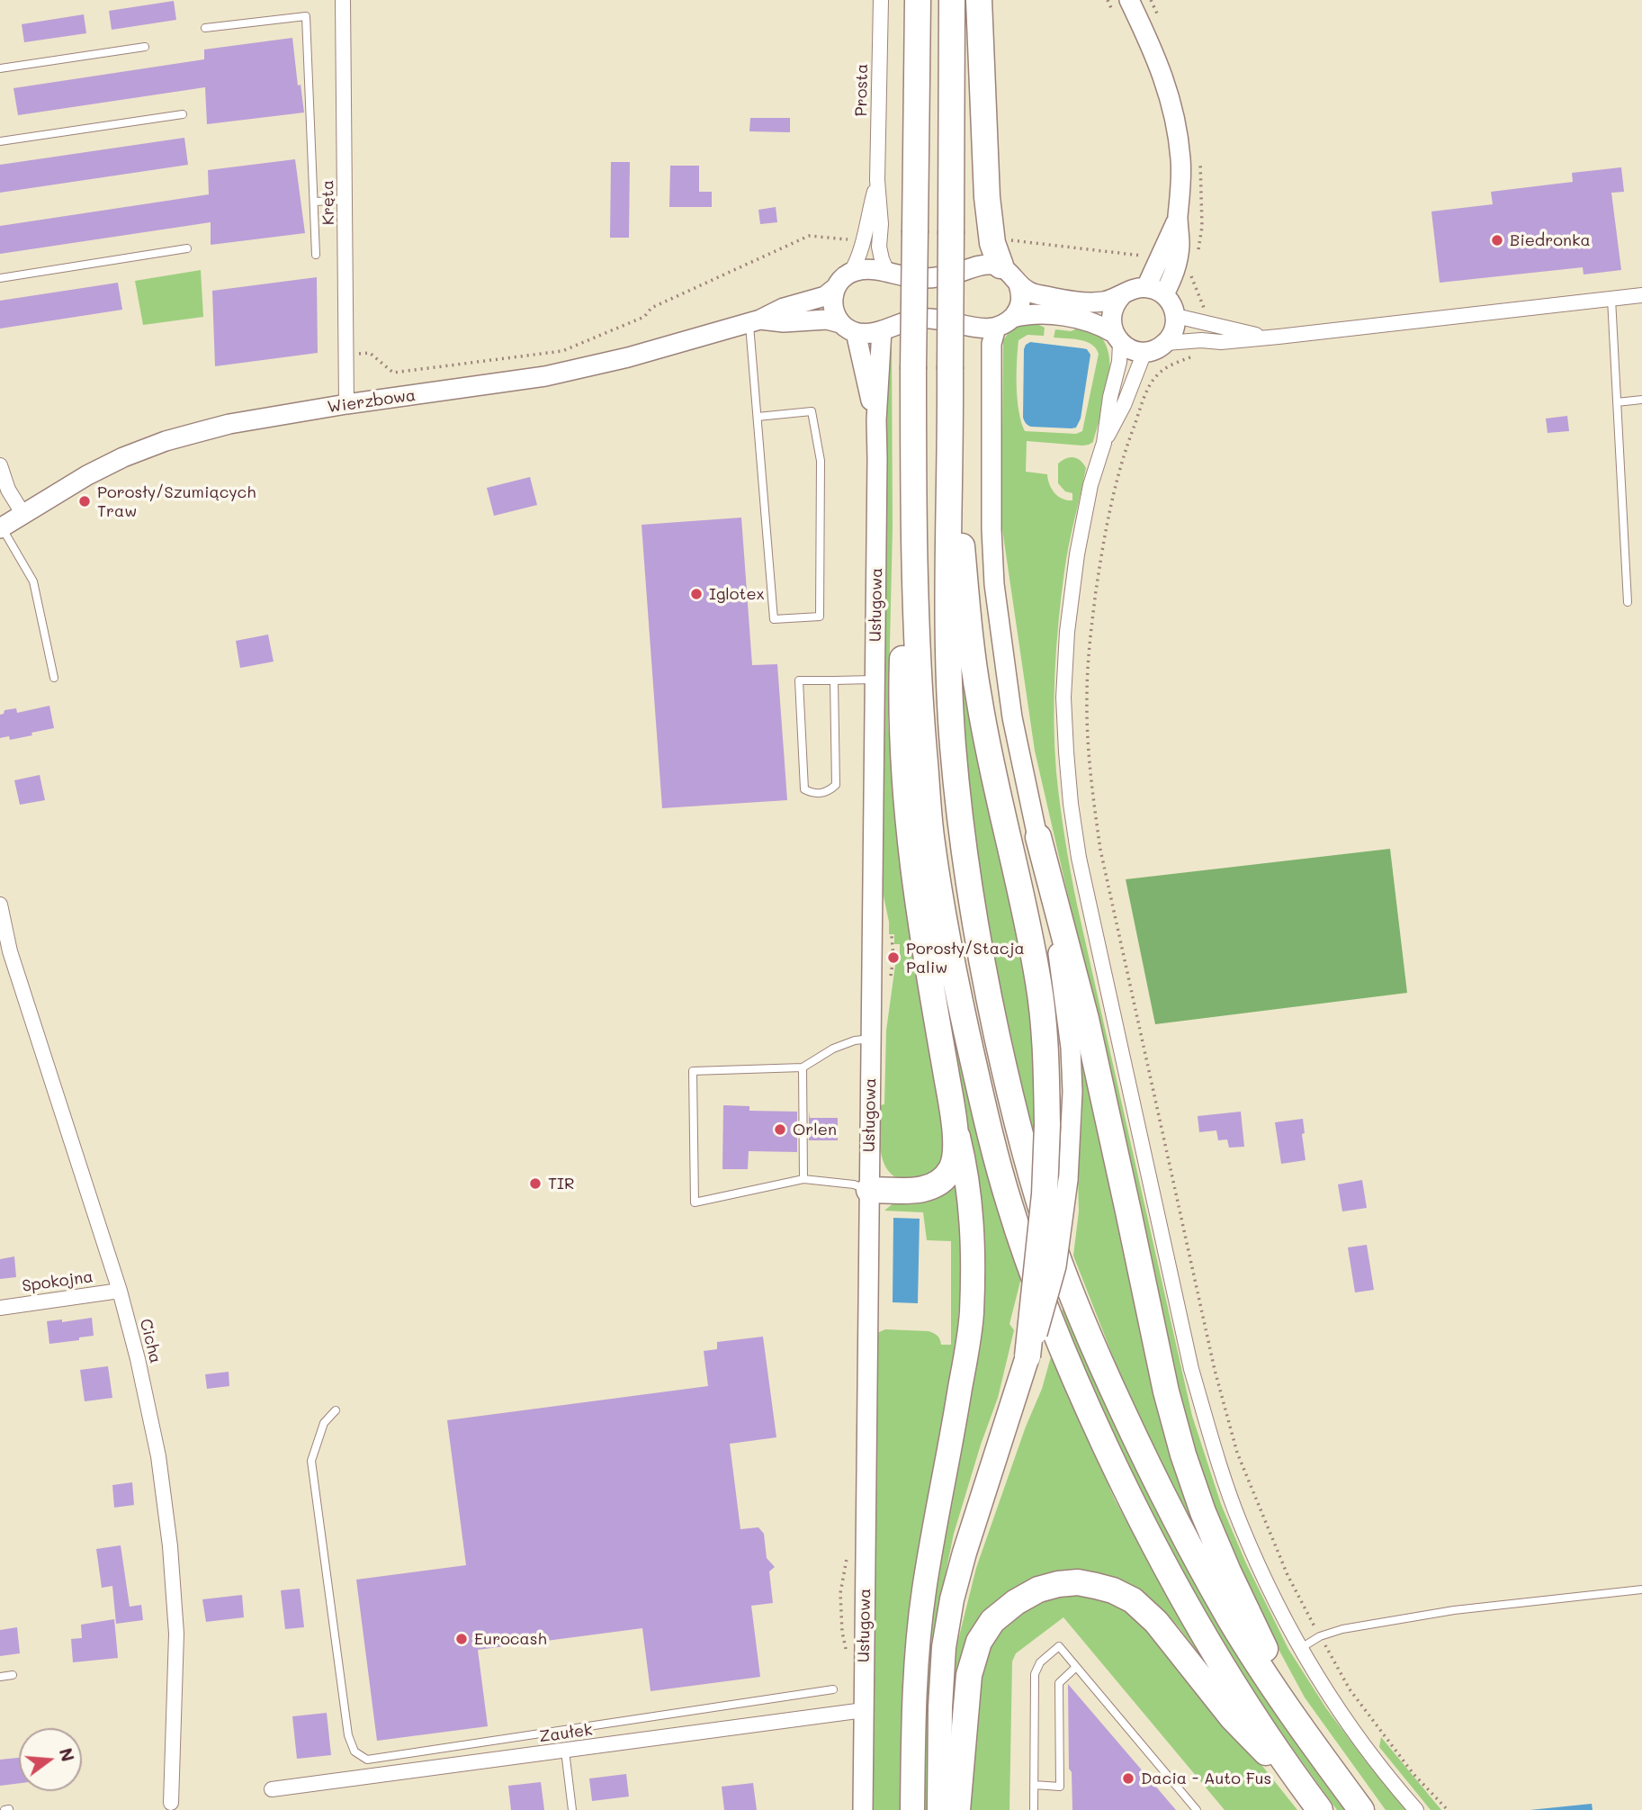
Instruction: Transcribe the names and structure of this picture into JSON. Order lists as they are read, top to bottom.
{
  "streets": {
    "street": [
      "Prosta",
      "Kręta",
      "Wierzbowa",
      "Usługowa",
      "Spokojna",
      "Cicha",
      "Zaułek"
    ]
  },
  "crossings": [
    ["Kręta", "Wierzbowa"],
    ["Usługowa", "Zaułek"],
    ["Spokojna", "Cicha"]
  ],
  "places": [
    "Biedronka",
    "Porosły/Szumiących Traw",
    "Iglotex",
    "Porosły/Stacja Paliw",
    "Orlen",
    "TIR",
    "Eurocash",
    "Dacia - Auto Fus"
  ],
  "north": "right"
}
